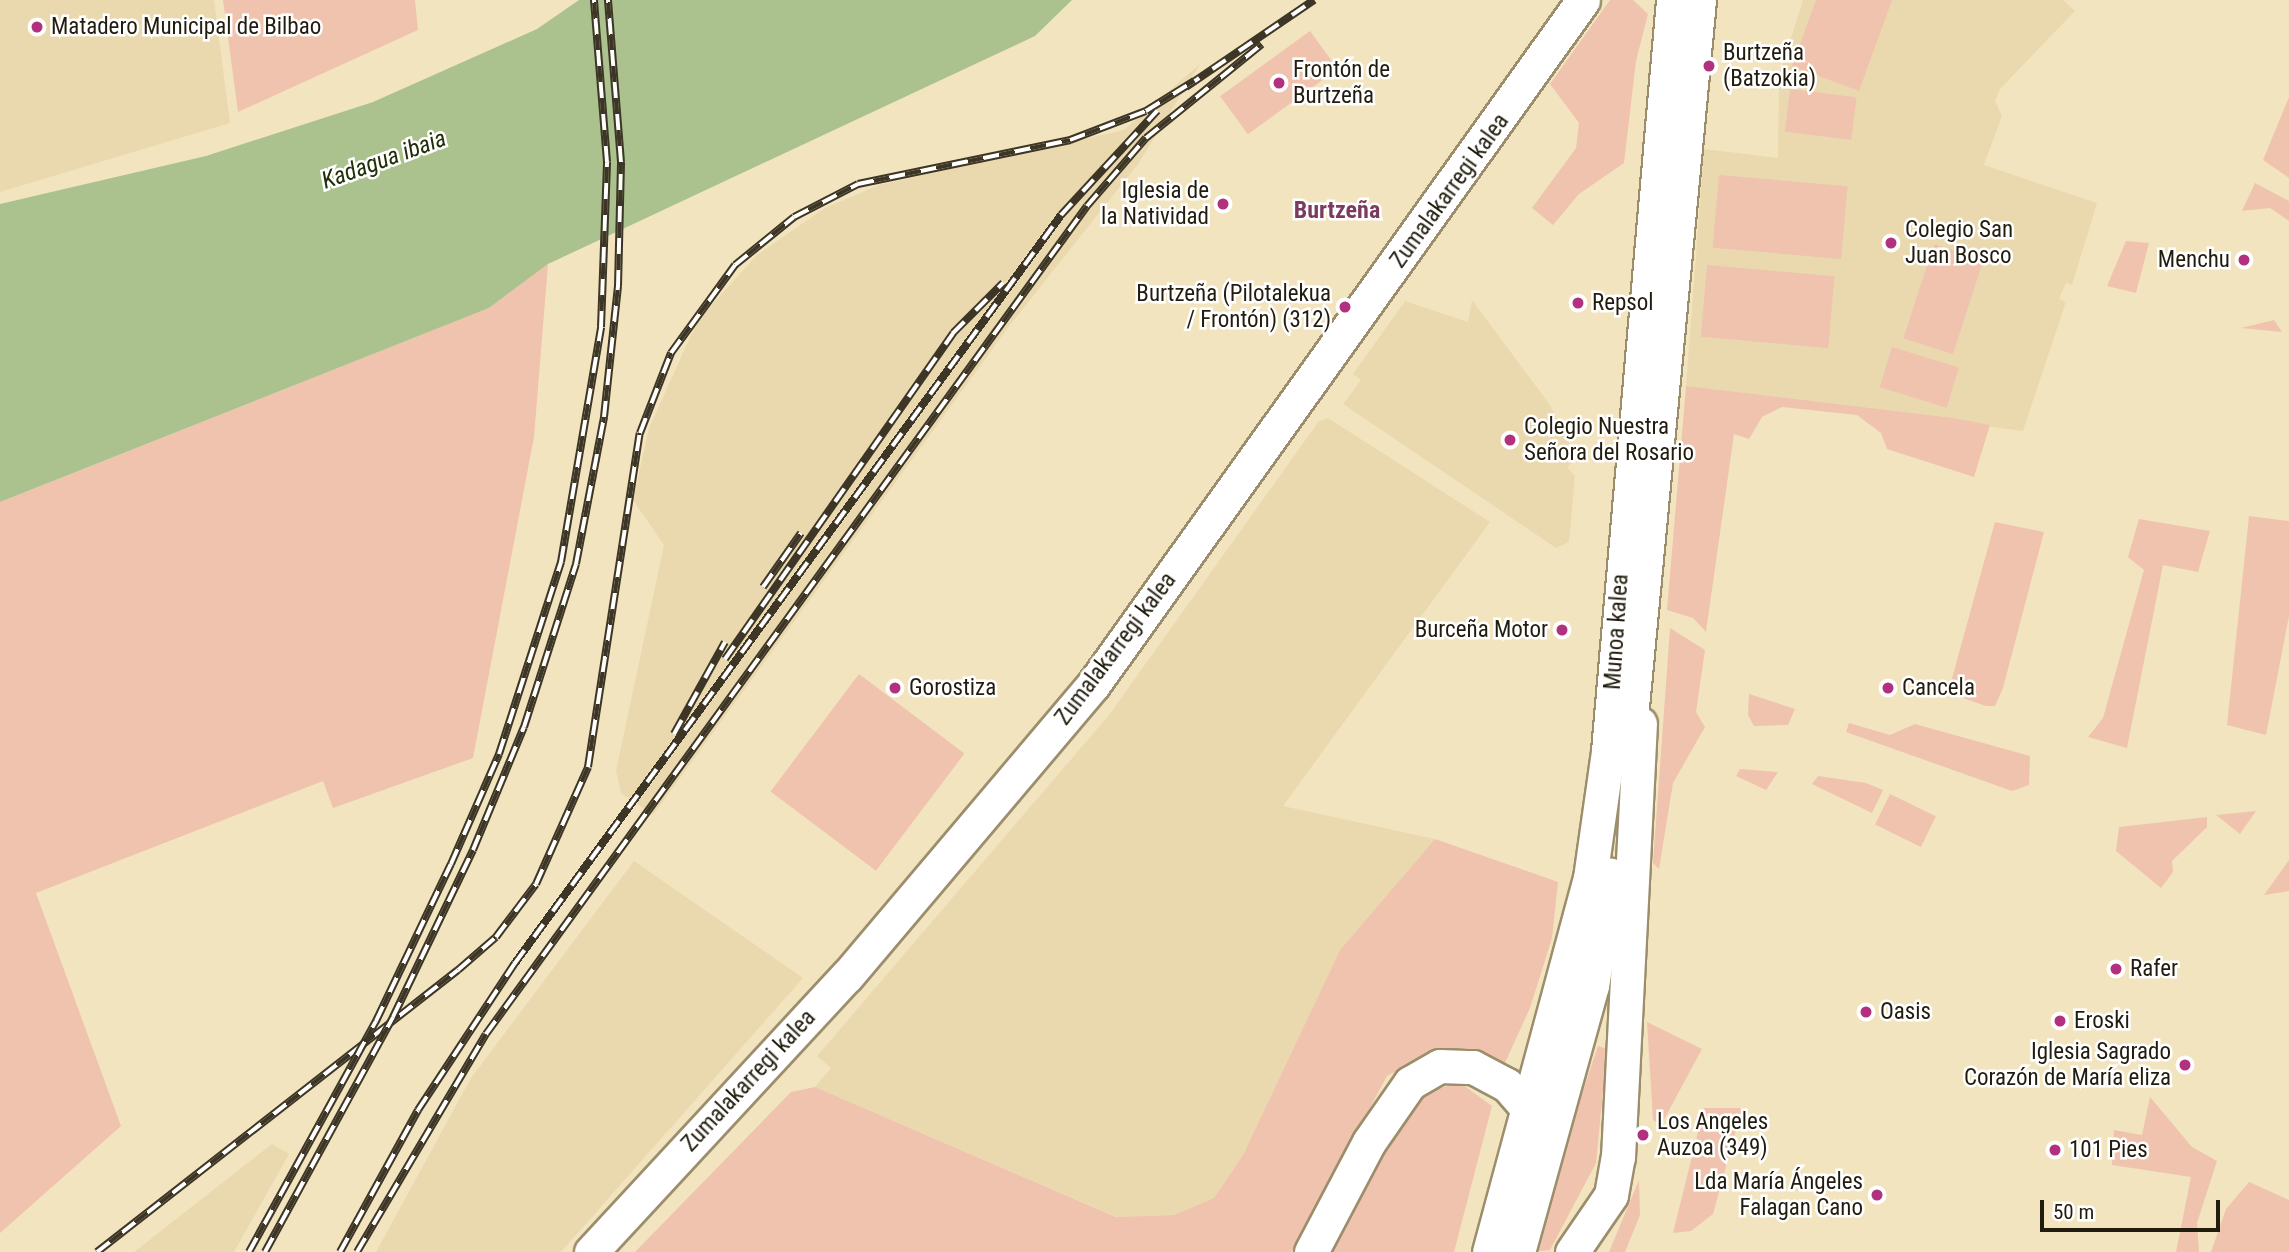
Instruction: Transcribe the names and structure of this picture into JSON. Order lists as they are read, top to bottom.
{
  "streets": {
    "main road": ["Zumalakarregi kalea", "Munoa kalea"]
  },
  "districts": ["Burtzeña"],
  "water": ["Kadagua ibaia"],
  "places": [
    "Matadero Municipal de Bilbao",
    "Burtzeña (Batzokia)",
    "Frontón de Burtzeña",
    "Iglesia de la Natividad",
    "Colegio San Juan Bosco",
    "Menchu",
    "Repsol",
    "Burtzeña (Pilotalekua / Frontón) (312)",
    "Colegio Nuestra Señora del Rosario",
    "Burceña Motor",
    "Gorostiza",
    "Cancela",
    "Rafer",
    "Oasis",
    "Eroski",
    "Iglesia Sagrado Corazón de María eliza",
    "Los Angeles Auzoa (349)",
    "101 Pies",
    "Lda María Ángeles Falagan Cano"
  ],
  "scale_bar": "50 m"
}
